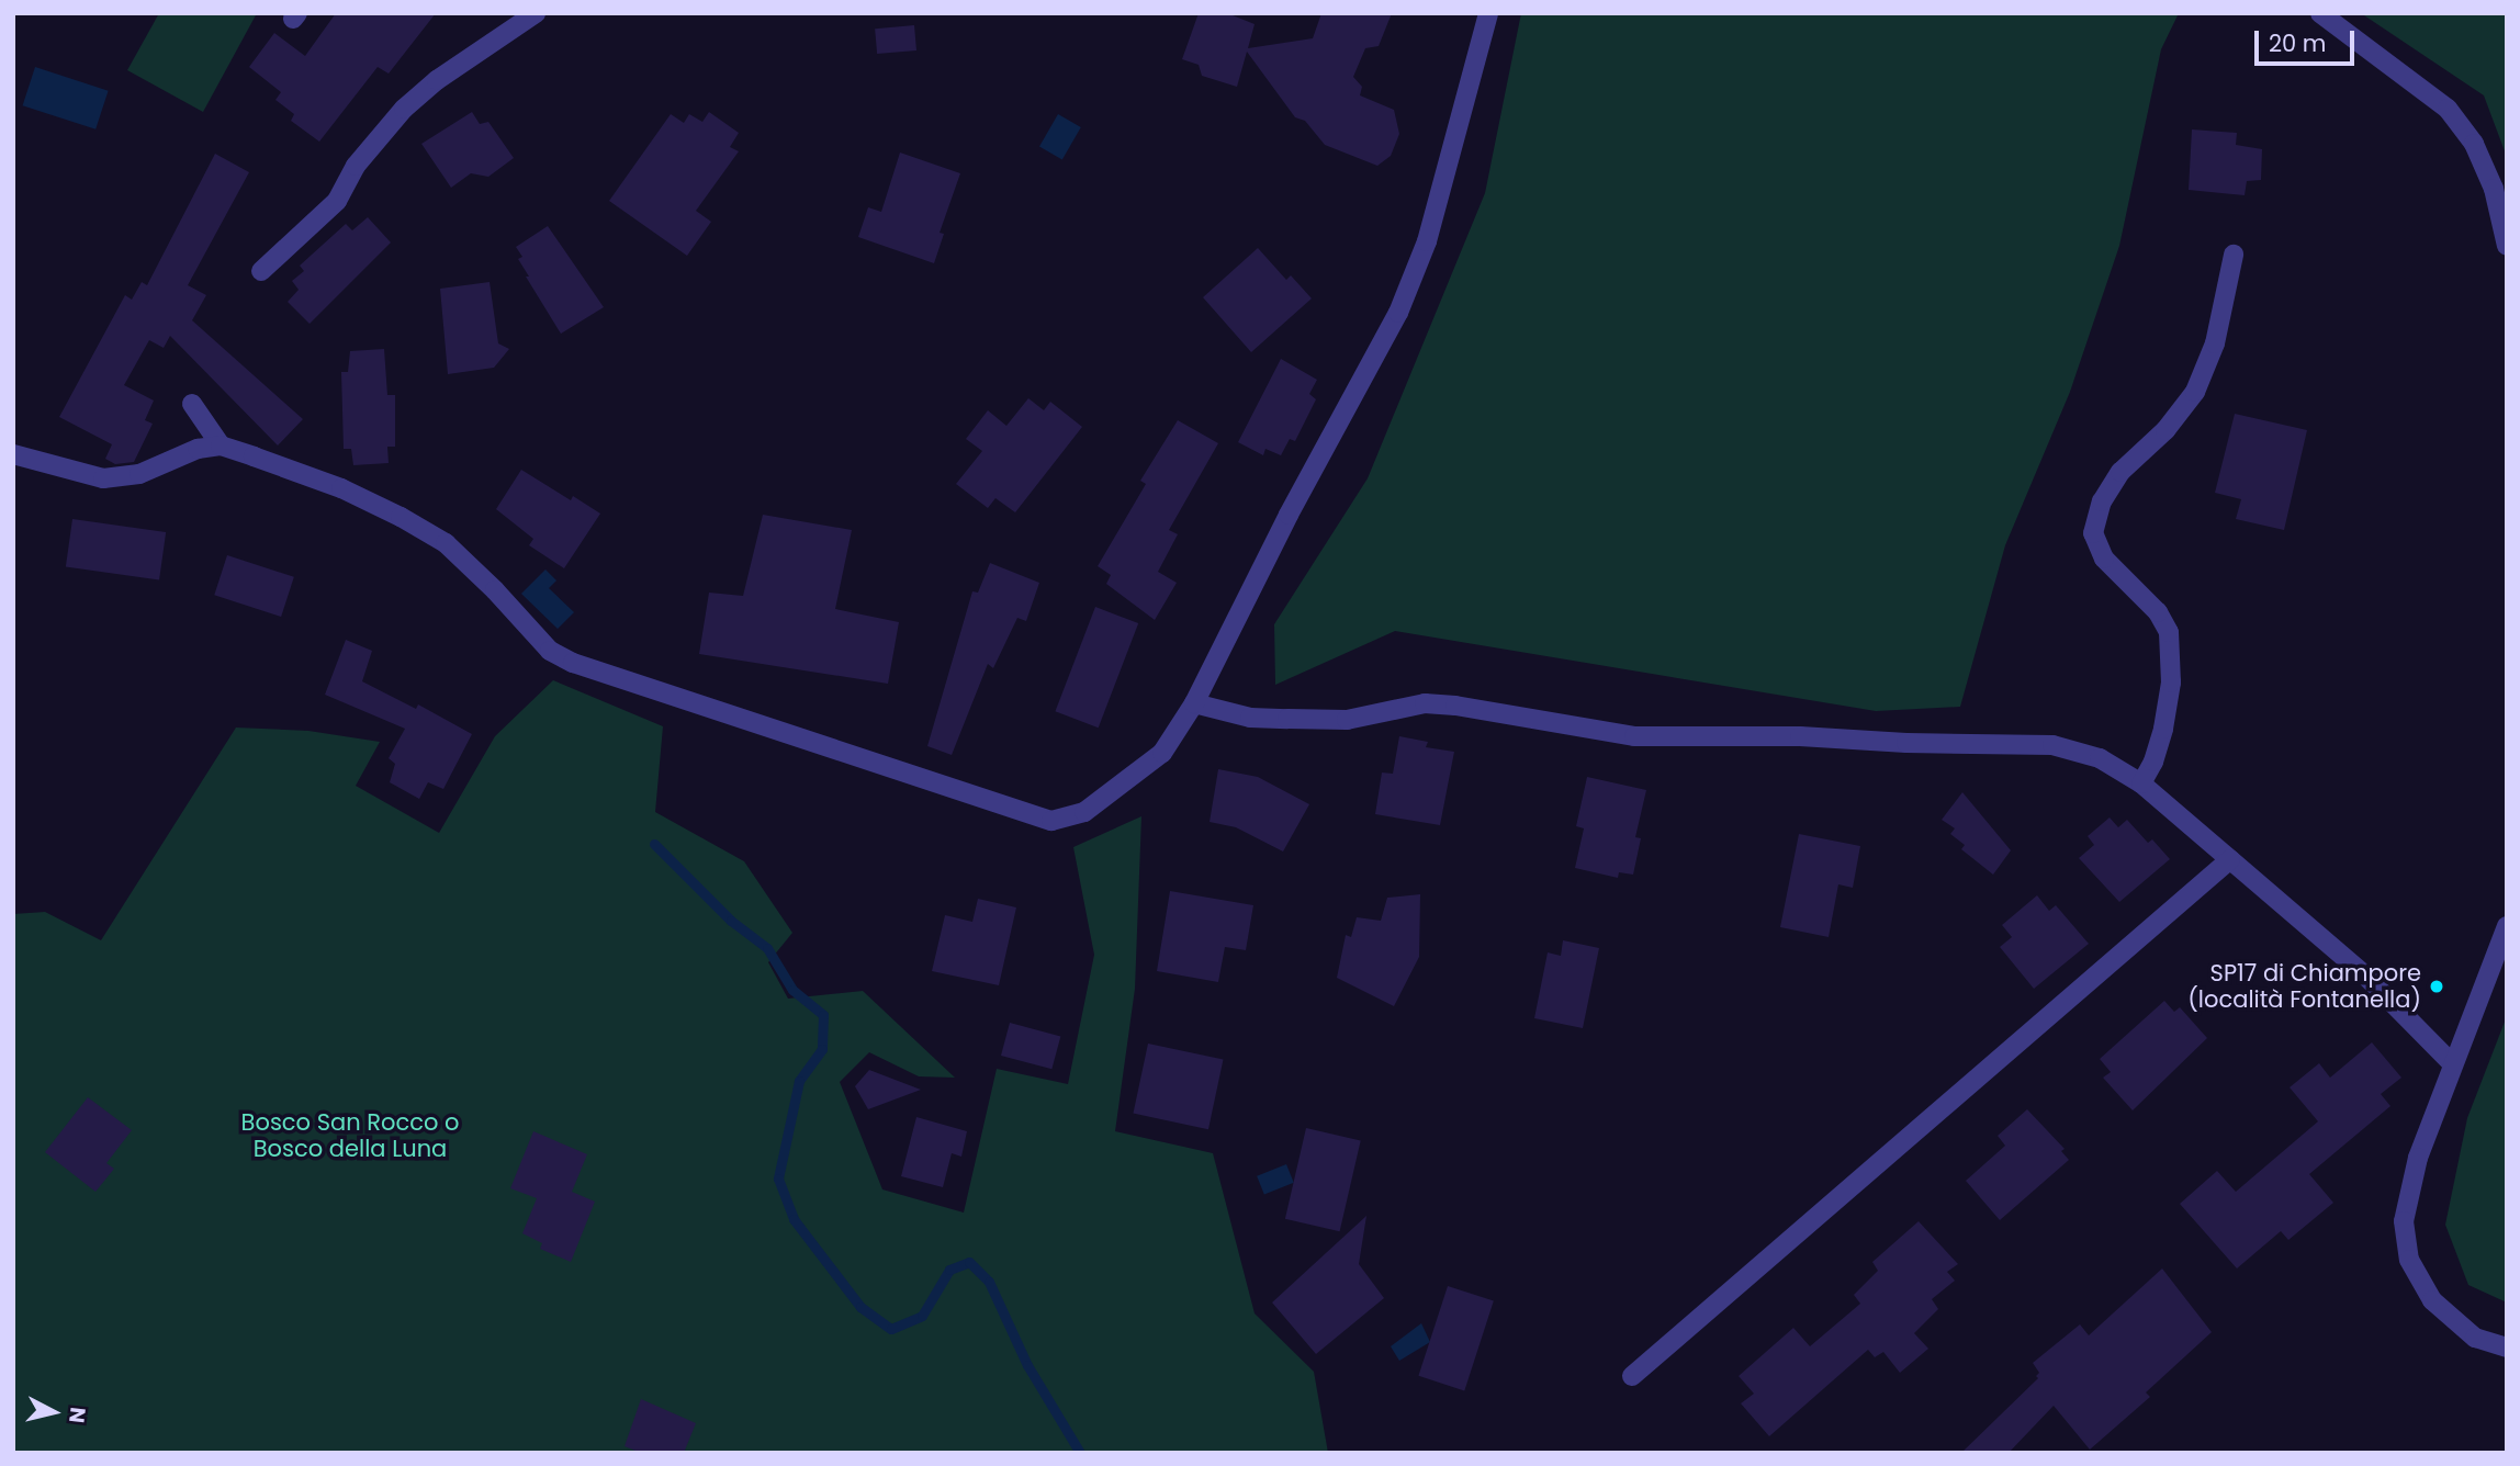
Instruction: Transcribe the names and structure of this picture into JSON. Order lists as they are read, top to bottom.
{
  "parks": ["Bosco San Rocco o Bosco della Luna"],
  "places": ["SP17 di Chiampore (località Fontanella)"],
  "scale_bar": "20 m",
  "north": "right"
}
